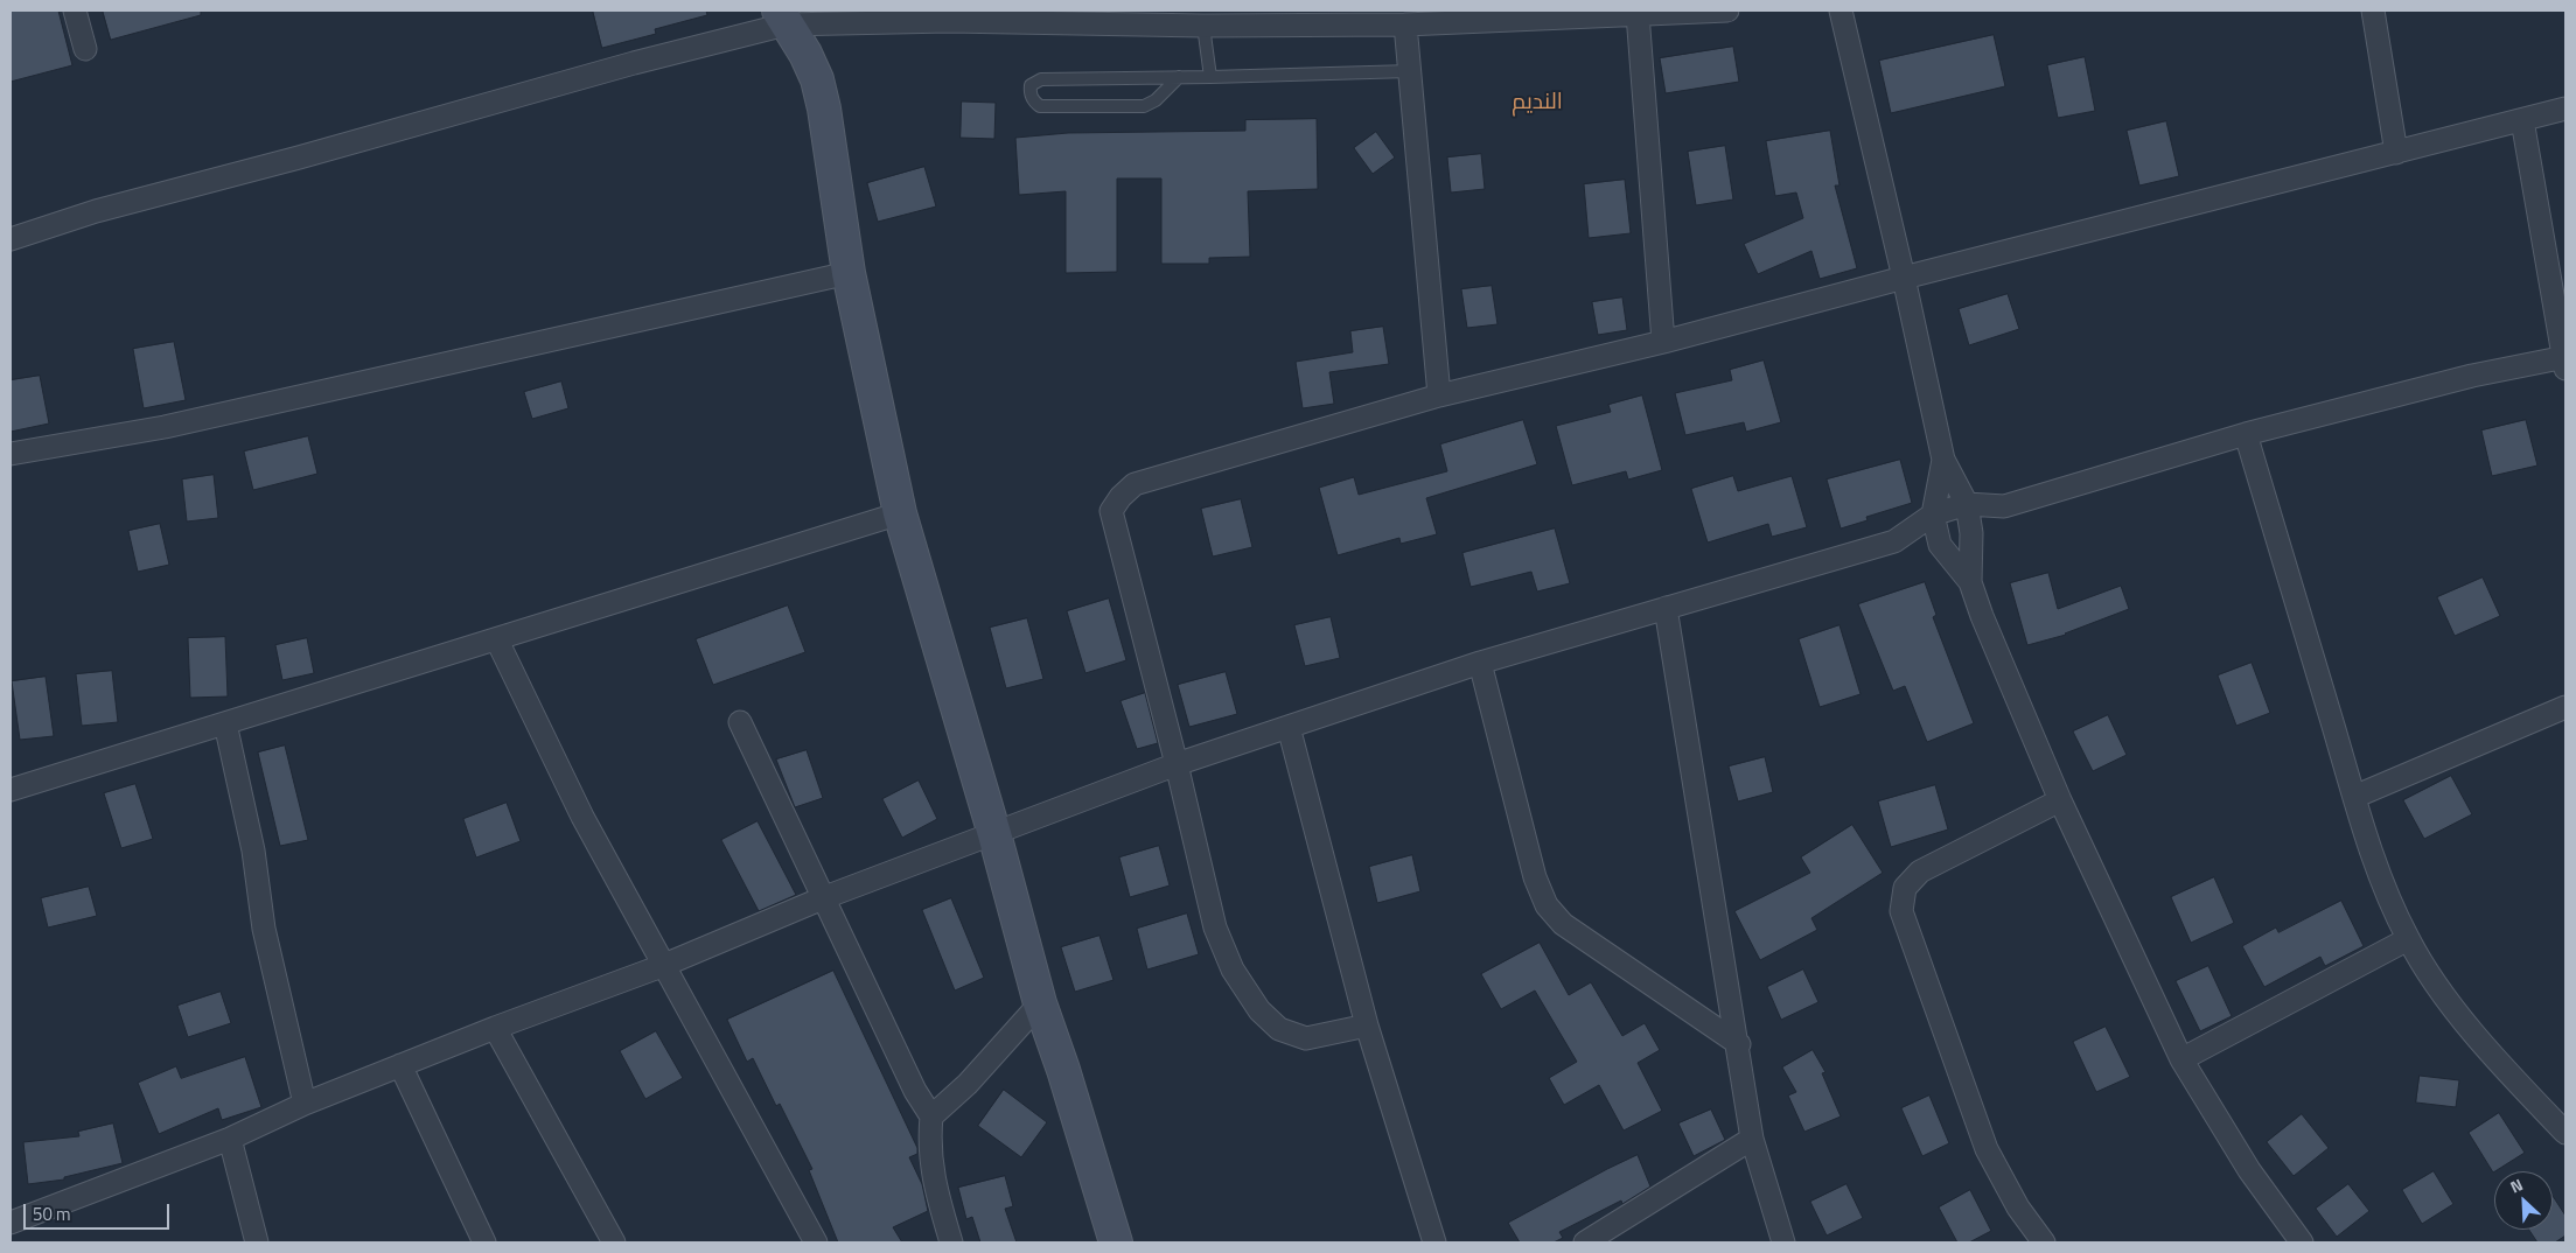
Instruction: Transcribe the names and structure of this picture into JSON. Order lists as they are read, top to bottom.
{
  "districts": ["النديم"],
  "scale_bar": "50 m",
  "north": "top left"
}
